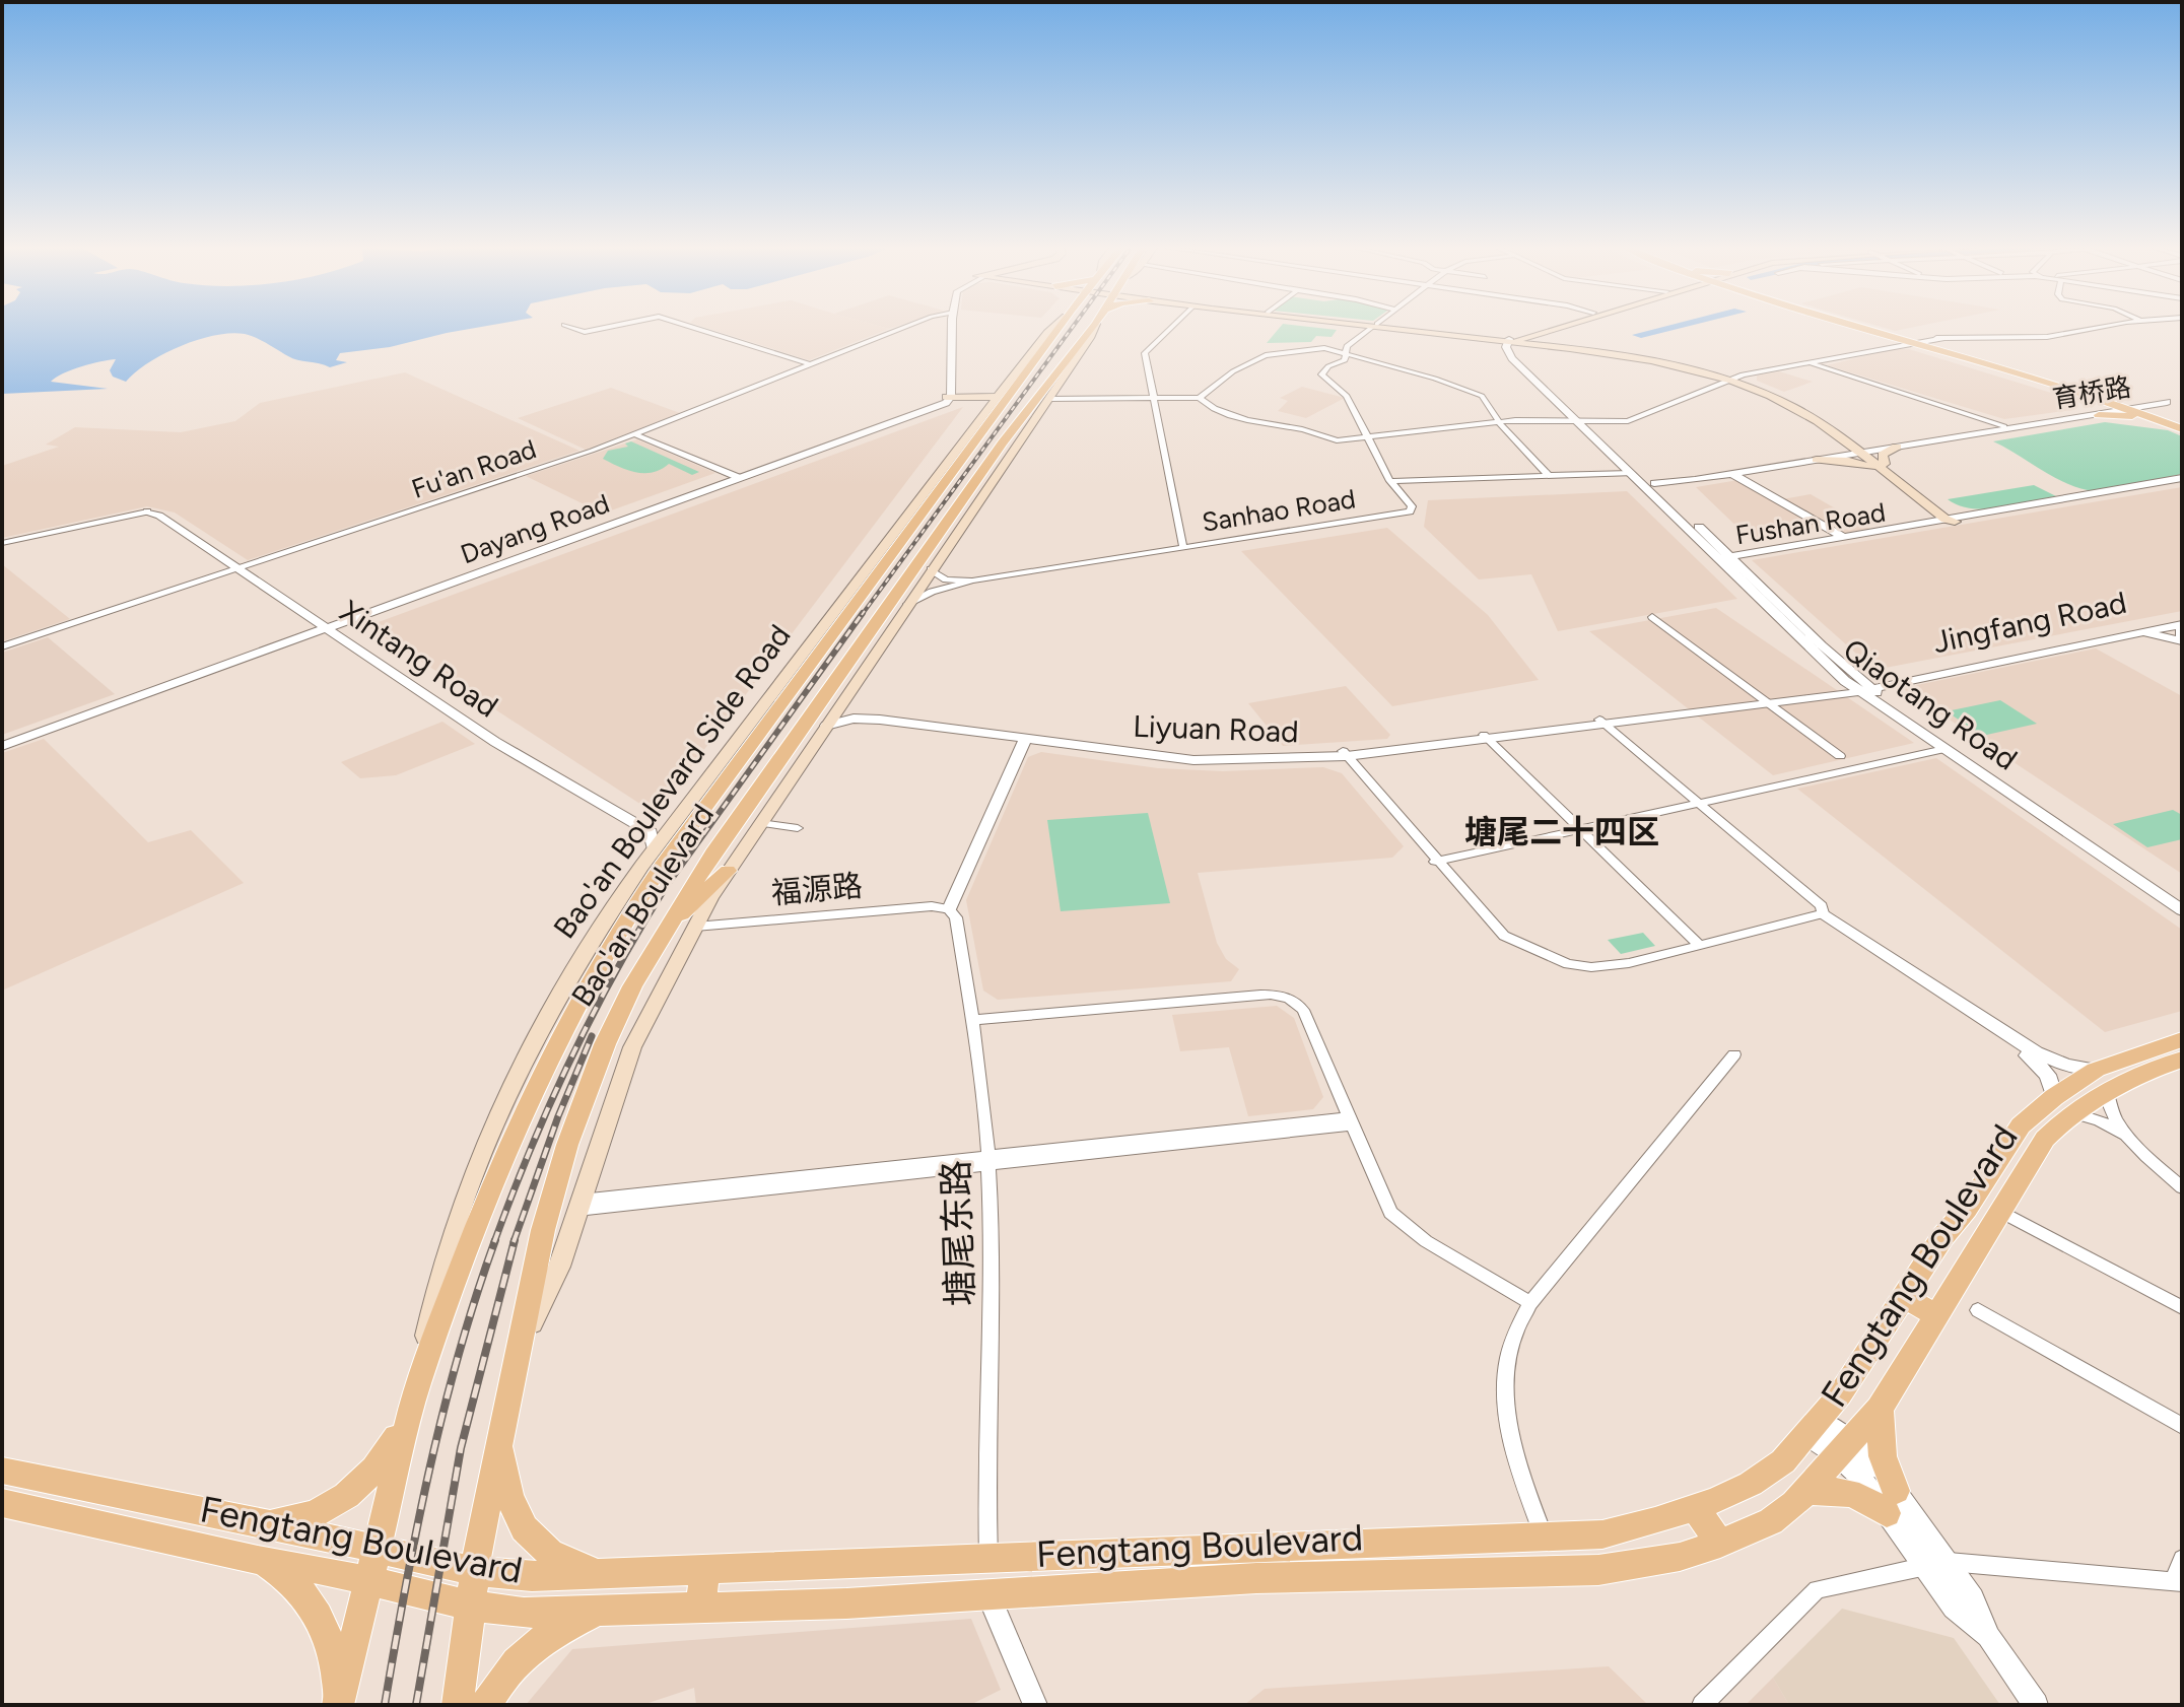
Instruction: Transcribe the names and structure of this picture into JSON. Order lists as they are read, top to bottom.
{
  "streets": {
    "main road": ["Bao'an Boulevard Side Road", "Bao'an Boulevard", "Fengtang Boulevard"],
    "street": [
      "育桥路",
      "Fu'an Road",
      "Sanhao Road",
      "Fushan Road",
      "Dayang Road",
      "Jingfang Road",
      "Xintang Road",
      "Qiaotang Road",
      "Liyuan Road",
      "福源路",
      "塘尾东路"
    ]
  },
  "crossings": [
    ["育桥路", "Qiaotang Road"],
    ["Fu'an Road", "Xintang Road"],
    ["Fushan Road", "Qiaotang Road"],
    ["Dayang Road", "Xintang Road"],
    ["Jingfang Road", "Qiaotang Road"],
    ["Jingfang Road", "Liyuan Road"],
    ["Xintang Road", "Bao'an Boulevard Side Road"],
    ["Bao'an Boulevard Side Road", "Bao'an Boulevard"],
    ["福源路", "塘尾东路"],
    ["Bao'an Boulevard", "Fengtang Boulevard"],
    ["塘尾东路", "Fengtang Boulevard"]
  ],
  "districts": ["塘尾二十四区"]
}
